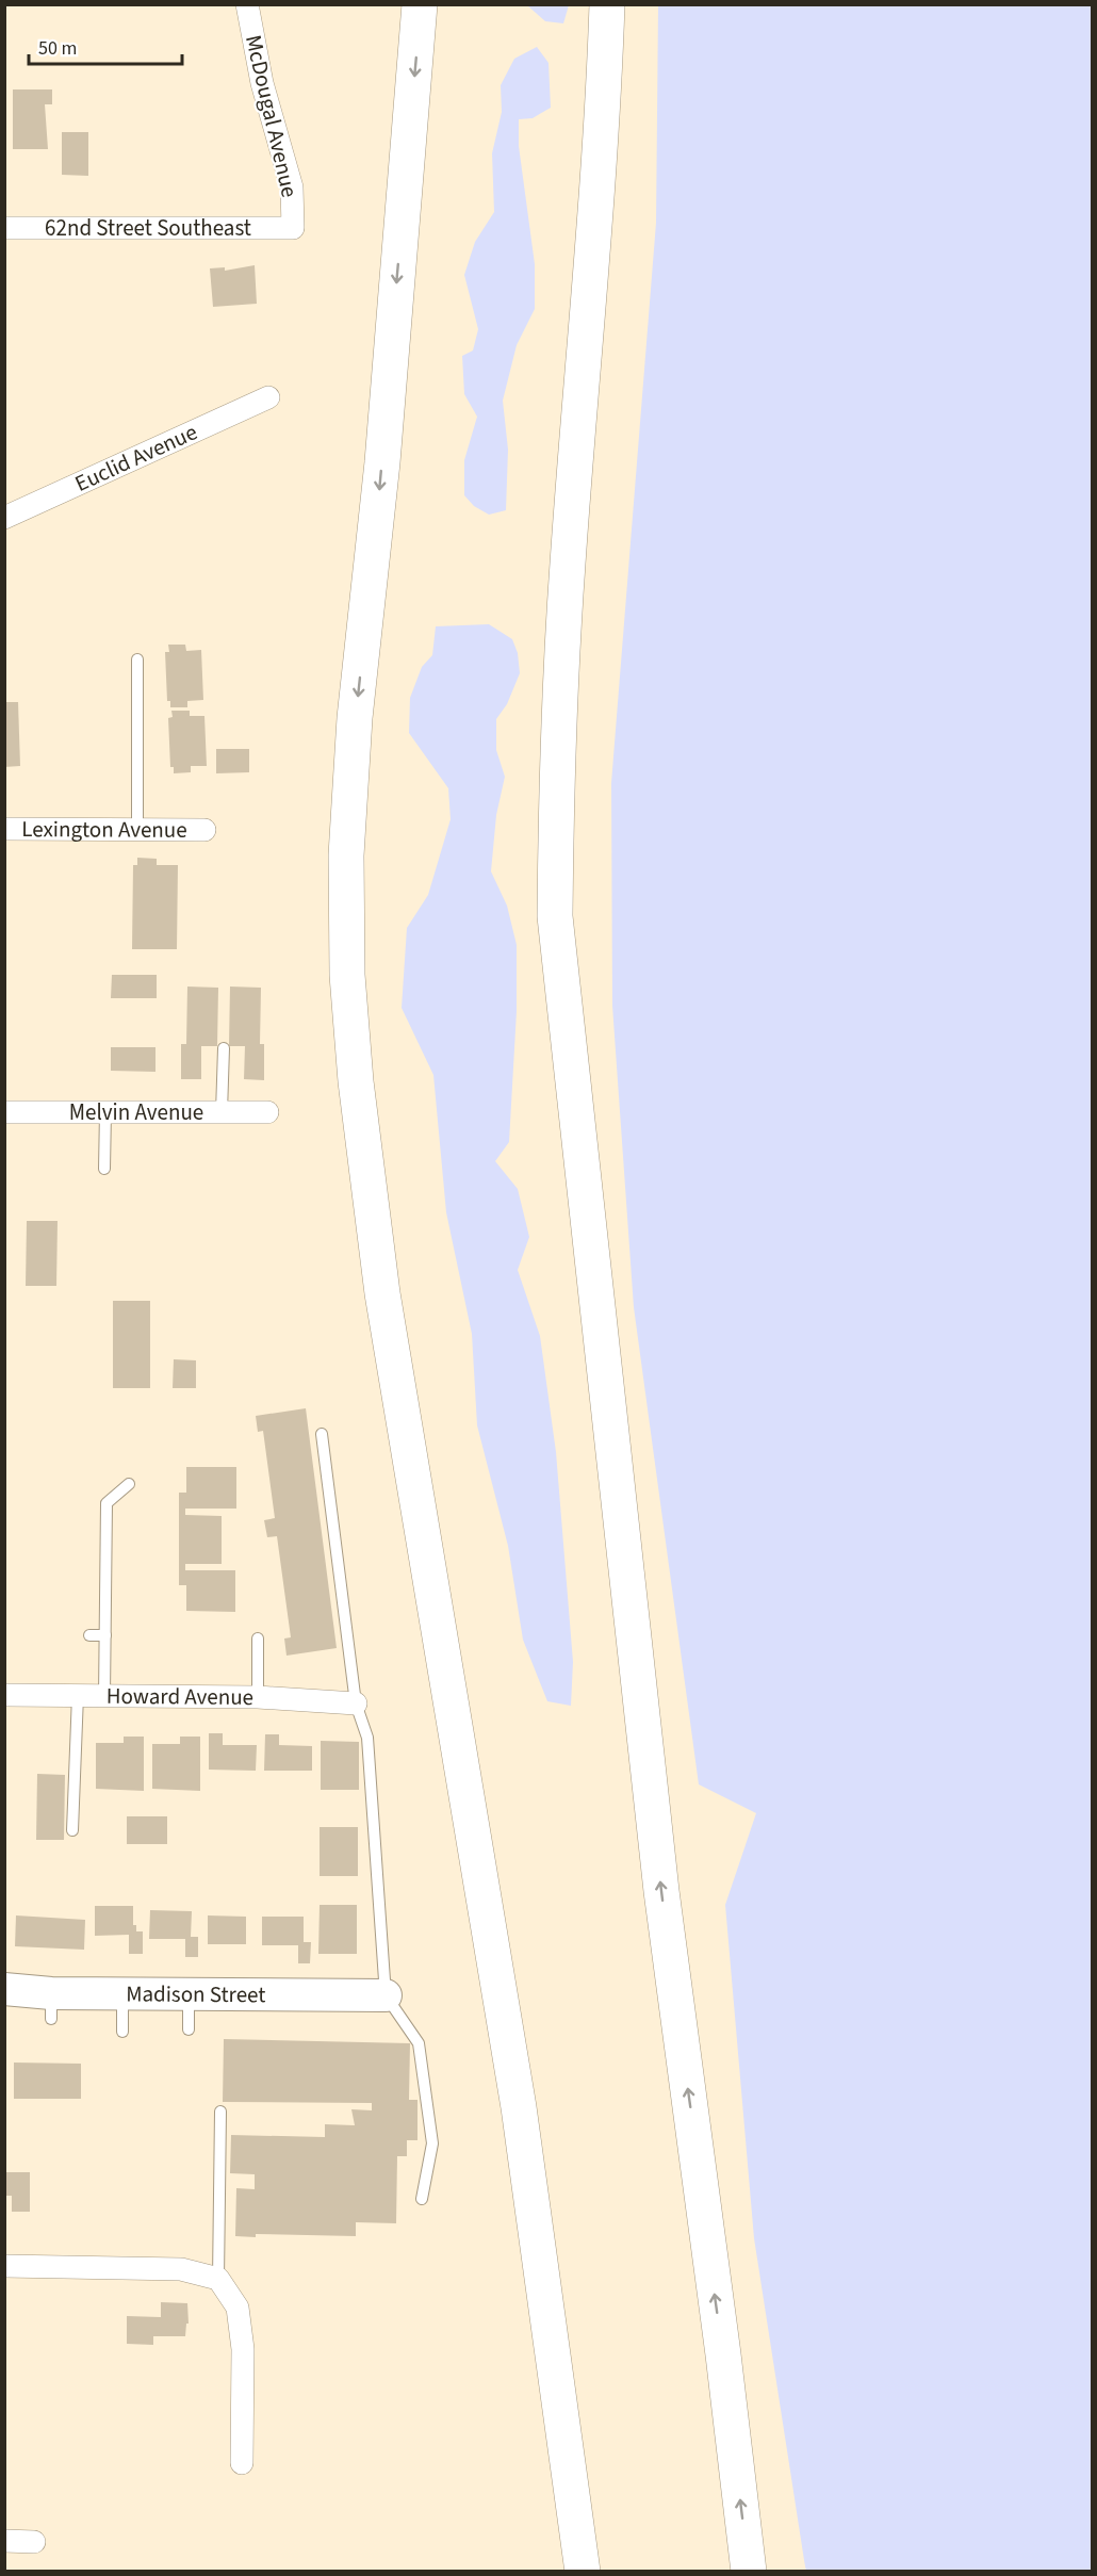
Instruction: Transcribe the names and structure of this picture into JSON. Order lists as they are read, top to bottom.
{
  "streets": {
    "street": [
      "McDougal Avenue",
      "62nd Street Southeast",
      "Euclid Avenue",
      "Lexington Avenue",
      "Melvin Avenue",
      "Howard Avenue",
      "Madison Street"
    ]
  },
  "crossings": [
    ["McDougal Avenue", "62nd Street Southeast"]
  ],
  "scale_bar": "50 m"
}
